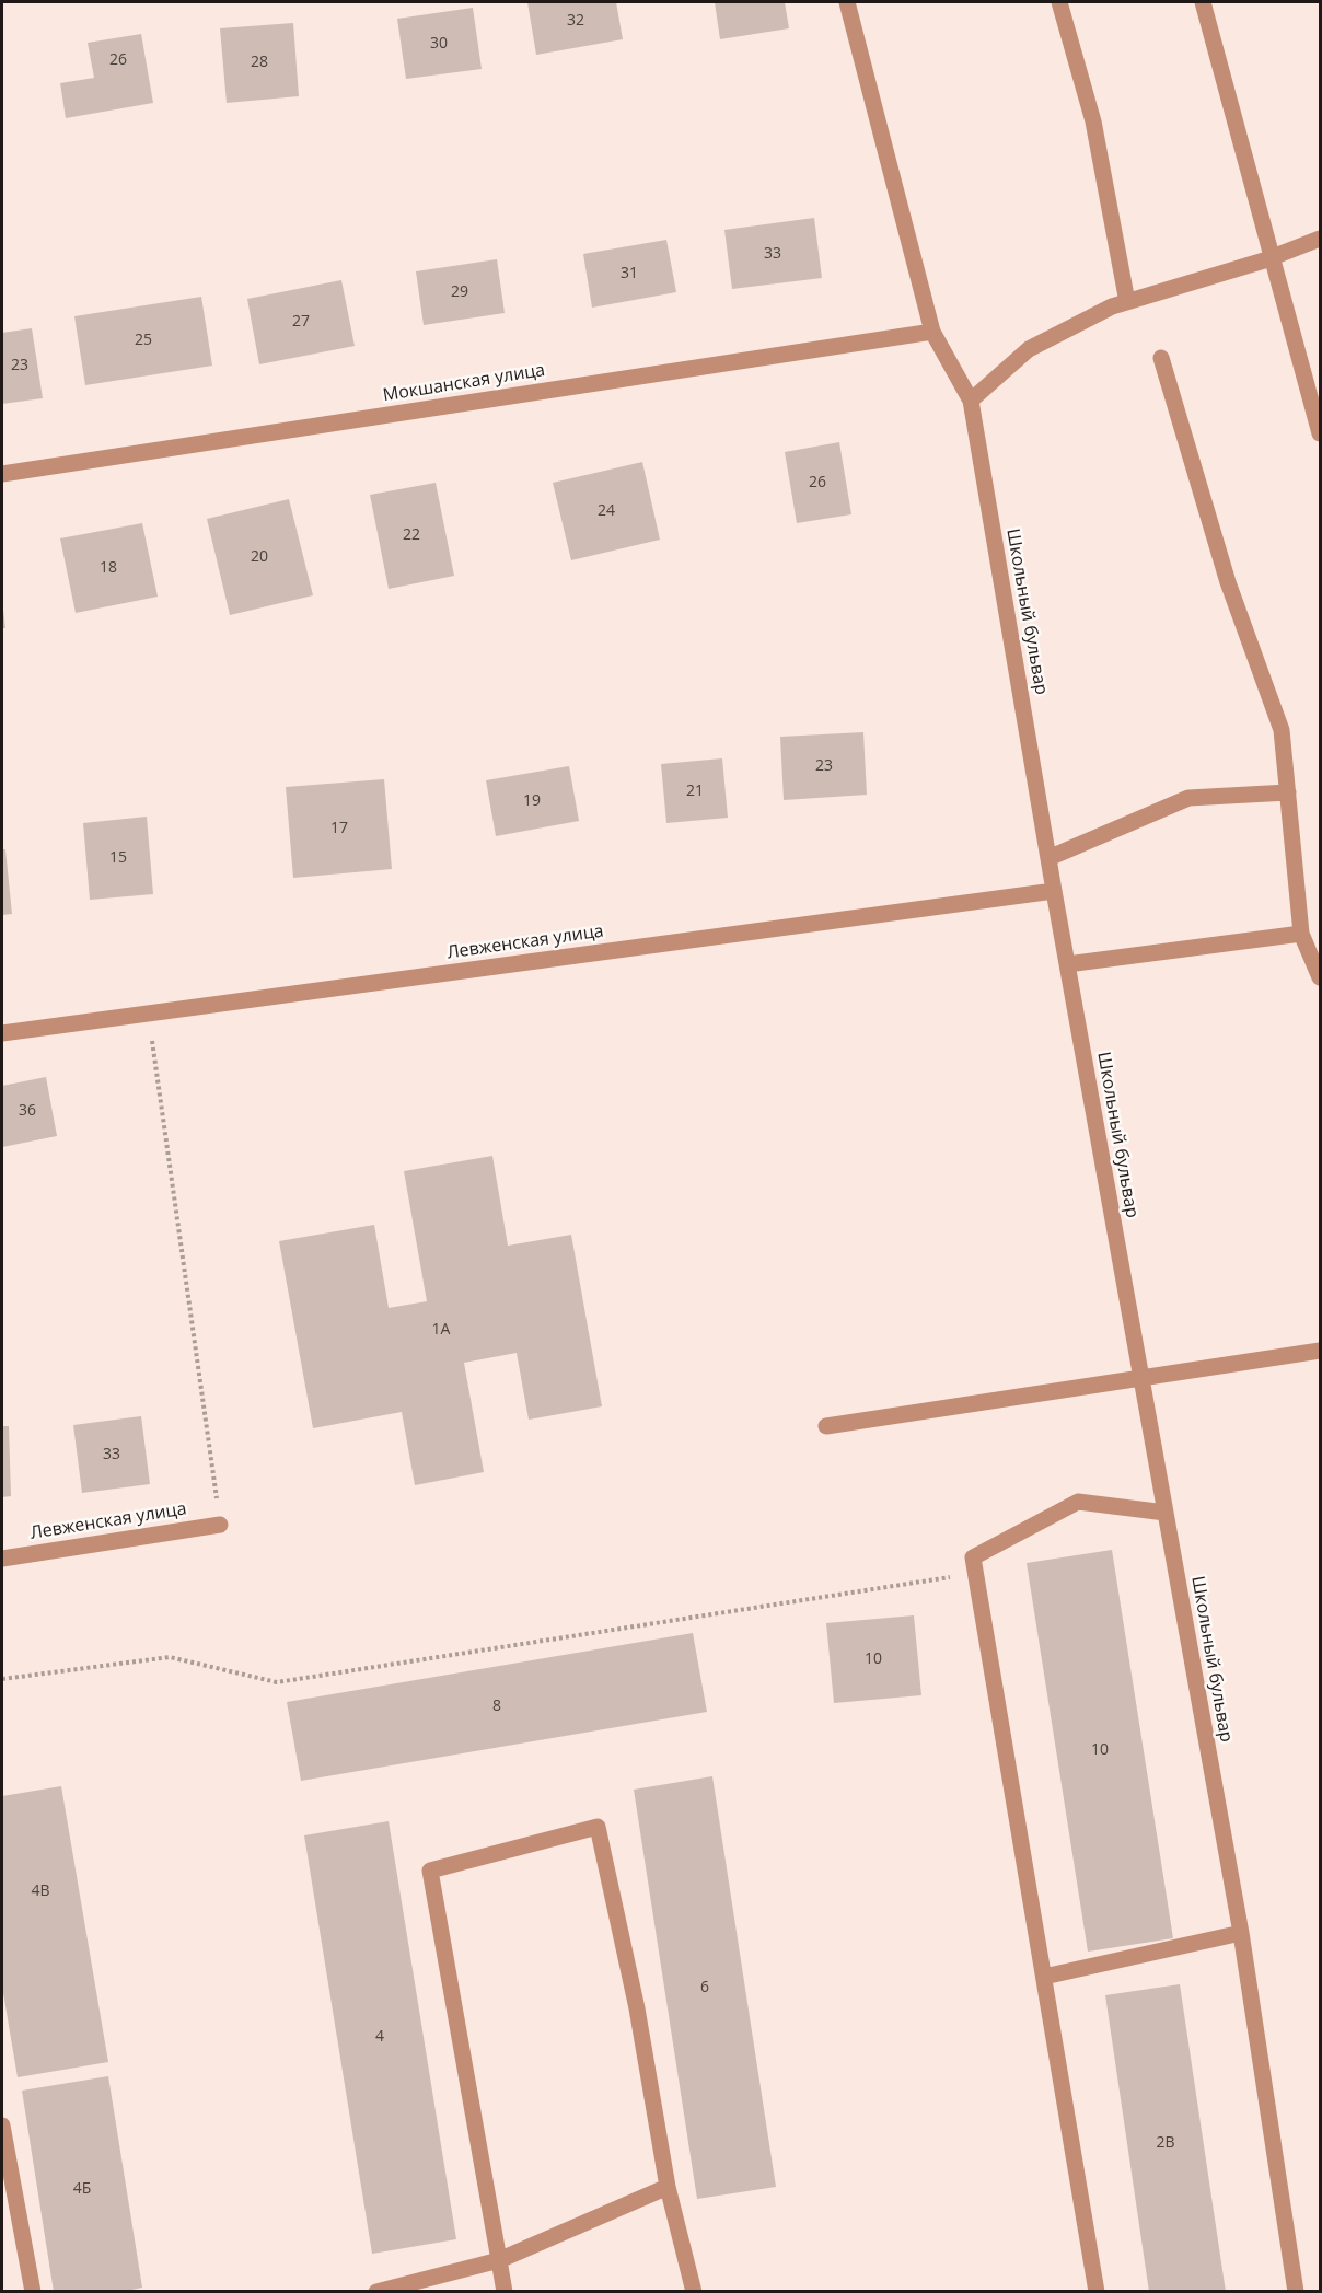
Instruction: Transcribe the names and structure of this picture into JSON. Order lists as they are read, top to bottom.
{
  "streets": {
    "street": ["Мокшанская улица", "Школьный бульвар", "Левженская улица"]
  },
  "crossings": [
    ["Мокшанская улица", "Школьный бульвар"],
    ["Школьный бульвар", "Левженская улица"]
  ],
  "house_numbers": [
    "32",
    "30",
    "26",
    "28",
    "33",
    "31",
    "29",
    "27",
    "25",
    "23",
    "26",
    "24",
    "22",
    "20",
    "18",
    "23",
    "21",
    "19",
    "17",
    "15",
    "36",
    "1А",
    "33",
    "10",
    "8",
    "10",
    "4В",
    "6",
    "4",
    "2В",
    "4Б"
  ]
}
